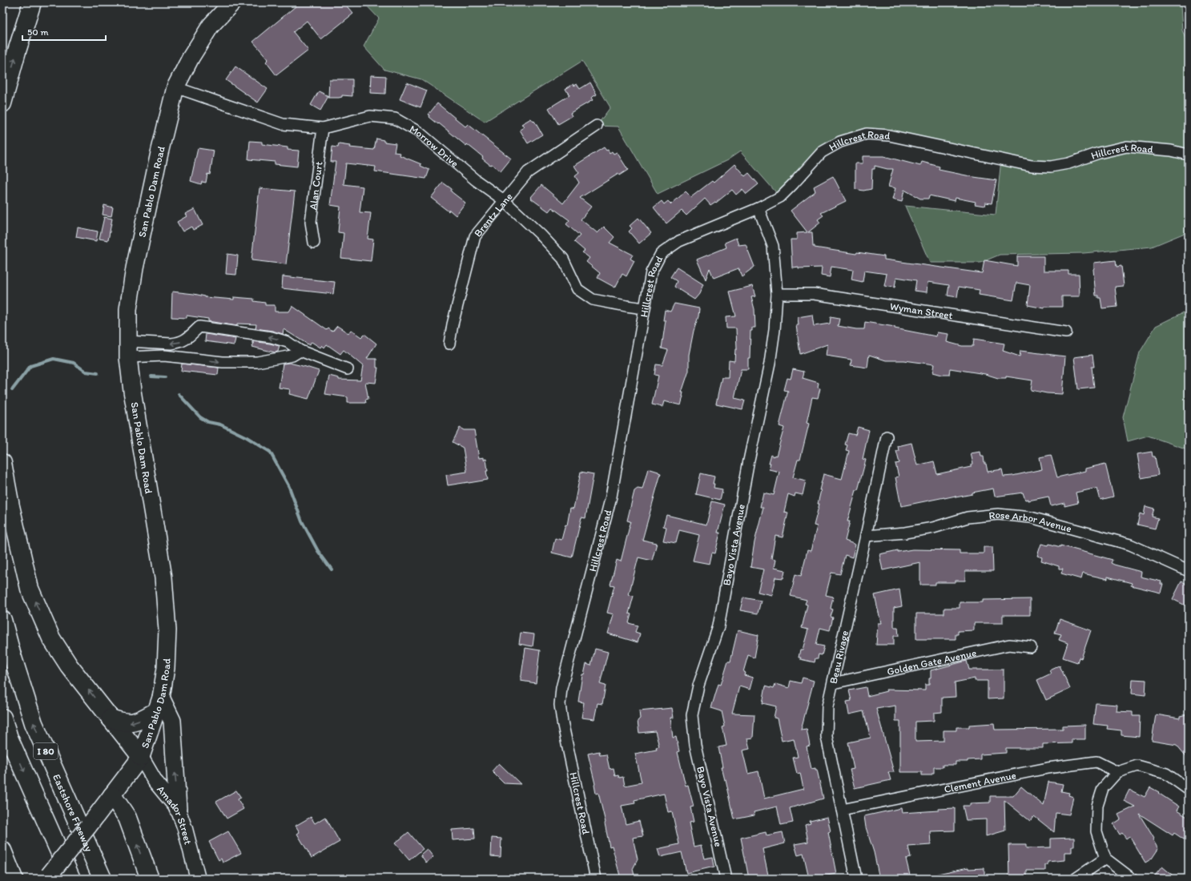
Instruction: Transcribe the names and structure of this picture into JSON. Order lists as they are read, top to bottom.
{
  "streets": {
    "highway": ["I 80", "Eastshore Freeway"],
    "main road": ["San Pablo Dam Road"],
    "street": [
      "Hillcrest Road",
      "Morrow Drive",
      "Alan Court",
      "Brentz Lane",
      "Wyman Street",
      "Rose Arbor Avenue",
      "Bayo Vista Avenue",
      "Beau Rivage",
      "Golden Gate Avenue",
      "Clement Avenue",
      "Amador Street"
    ]
  },
  "crossings": [
    ["Hillcrest Road", "Morrow Drive"],
    ["Hillcrest Road", "Bayo Vista Avenue"],
    ["Morrow Drive", "Alan Court"],
    ["Morrow Drive", "San Pablo Dam Road"],
    ["Morrow Drive", "Brentz Lane"],
    ["San Pablo Dam Road", "Amador Street"],
    ["Wyman Street", "Bayo Vista Avenue"],
    ["Rose Arbor Avenue", "Beau Rivage"],
    ["Beau Rivage", "Golden Gate Avenue"],
    ["Beau Rivage", "Clement Avenue"]
  ],
  "scale_bar": "50 m"
}
